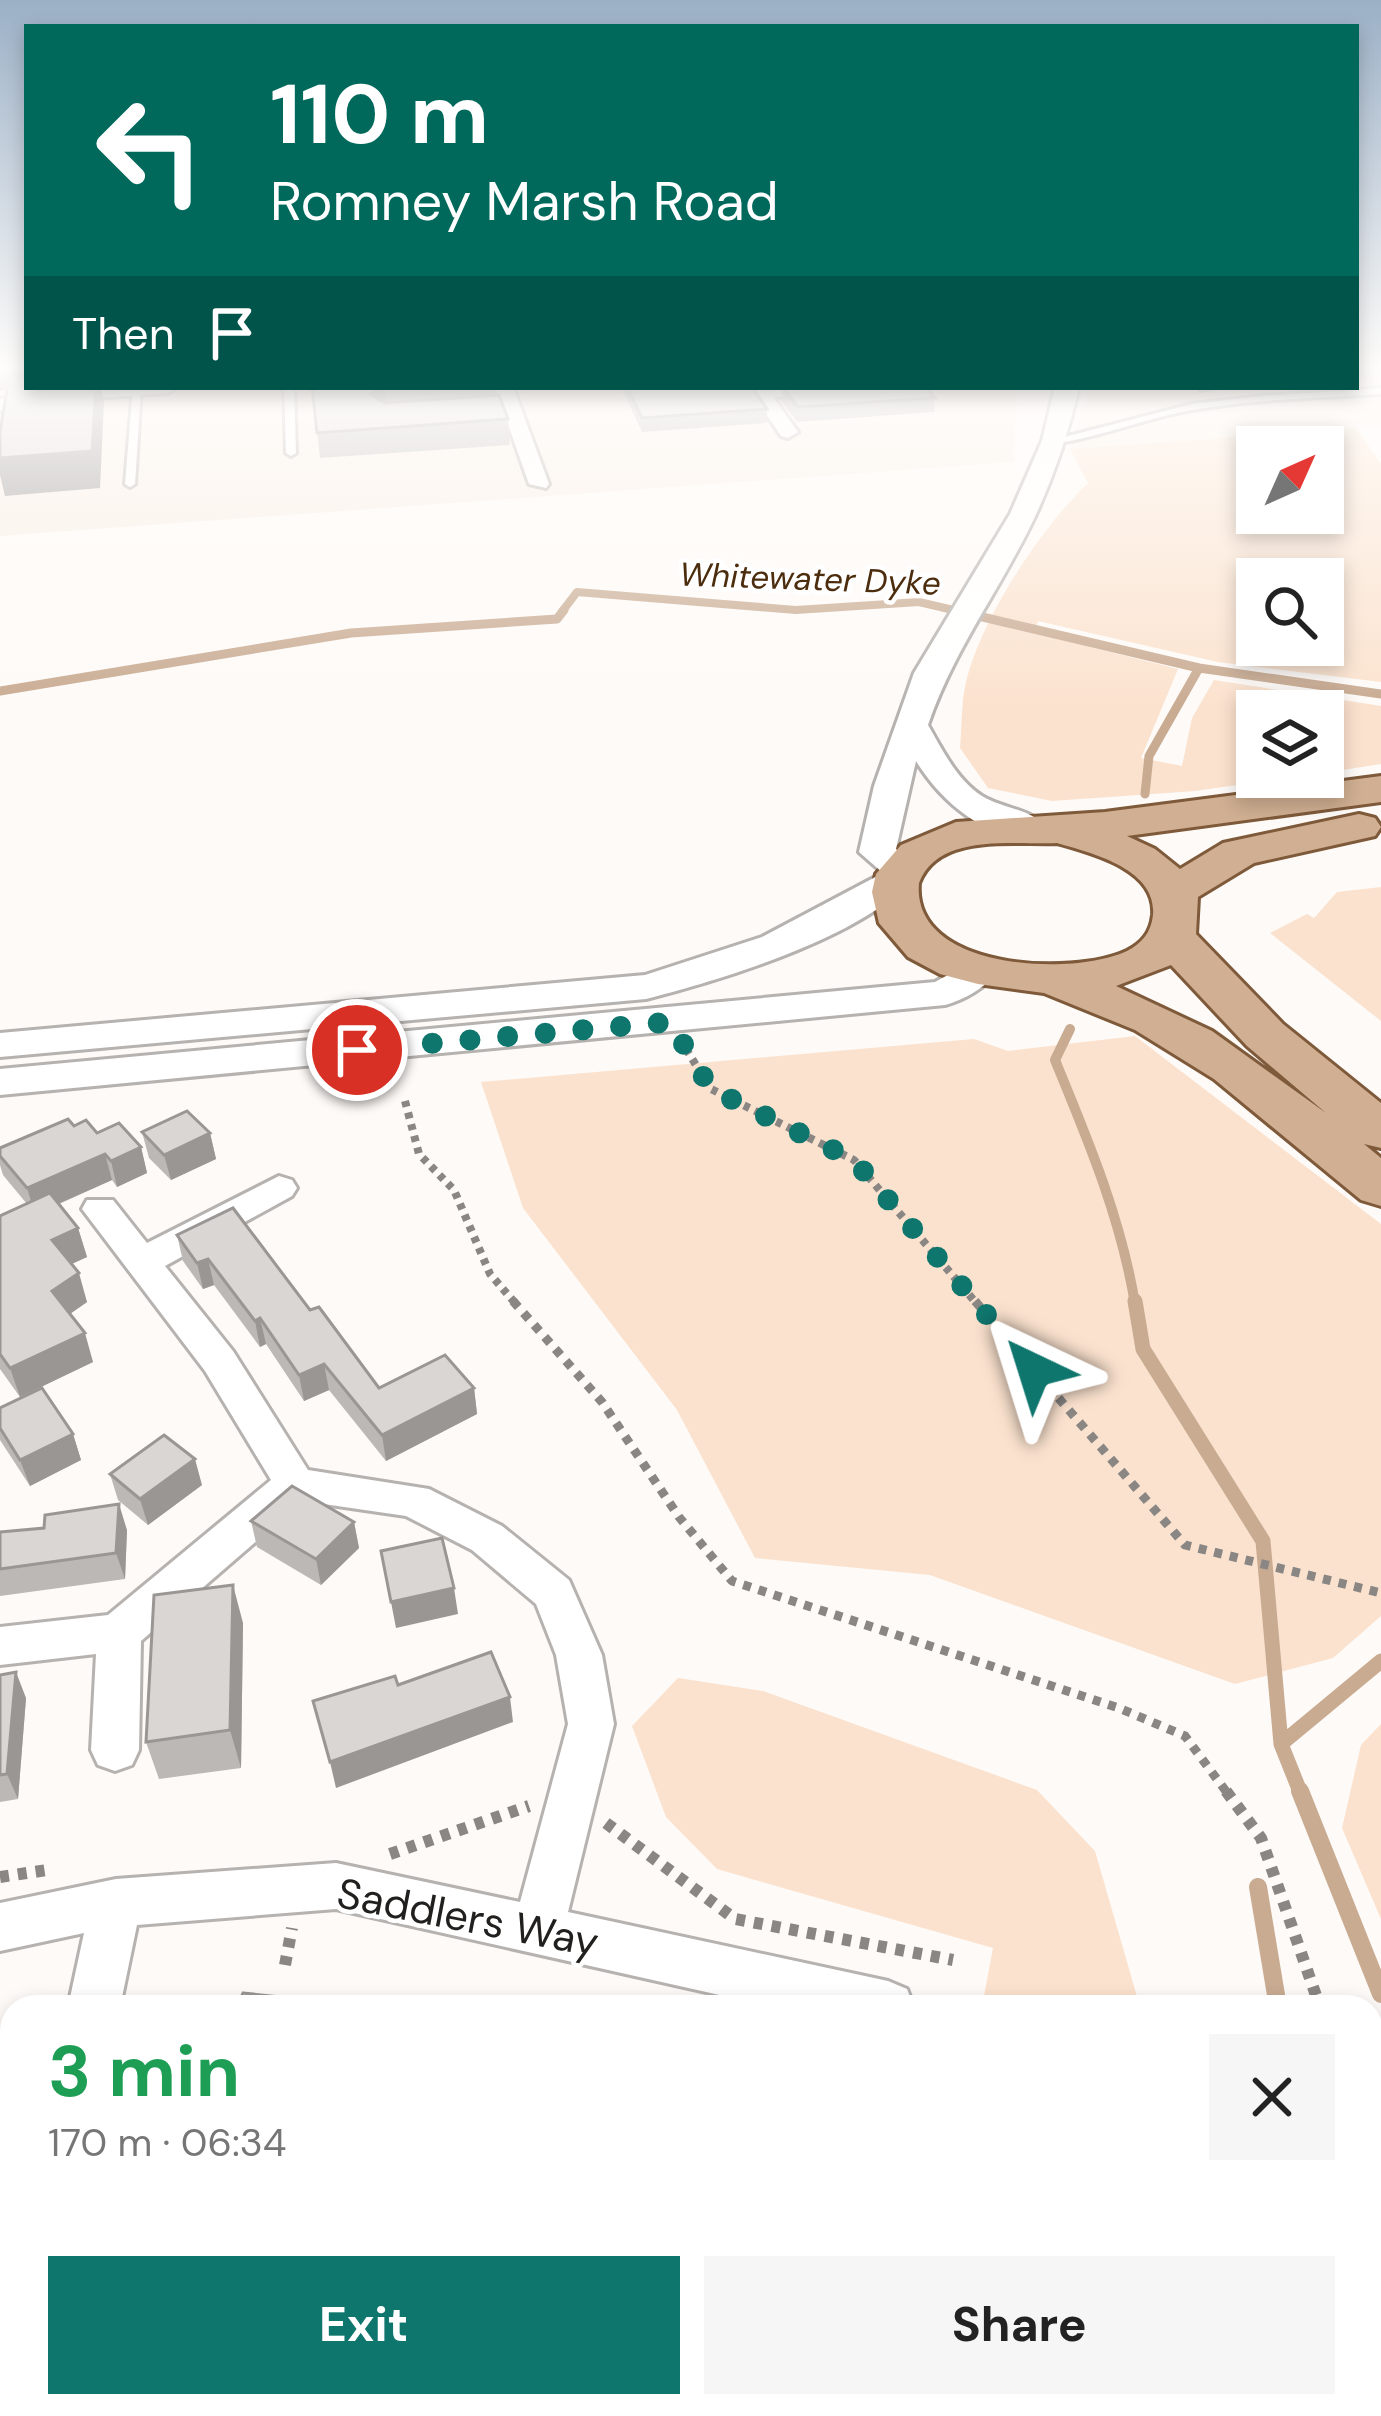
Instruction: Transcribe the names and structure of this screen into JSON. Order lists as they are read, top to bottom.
{
  "streets": {
    "street": ["Saddlers Way"]
  },
  "water": ["Whitewater Dyke"],
  "north": "top right",
  "page": {
    "turn": ["110 m", "Romney Marsh Road"],
    "then": "Then",
    "heading": ["3 min", "170 m · 06:34"],
    "buttons": ["Exit", "Share"]
  }
}
